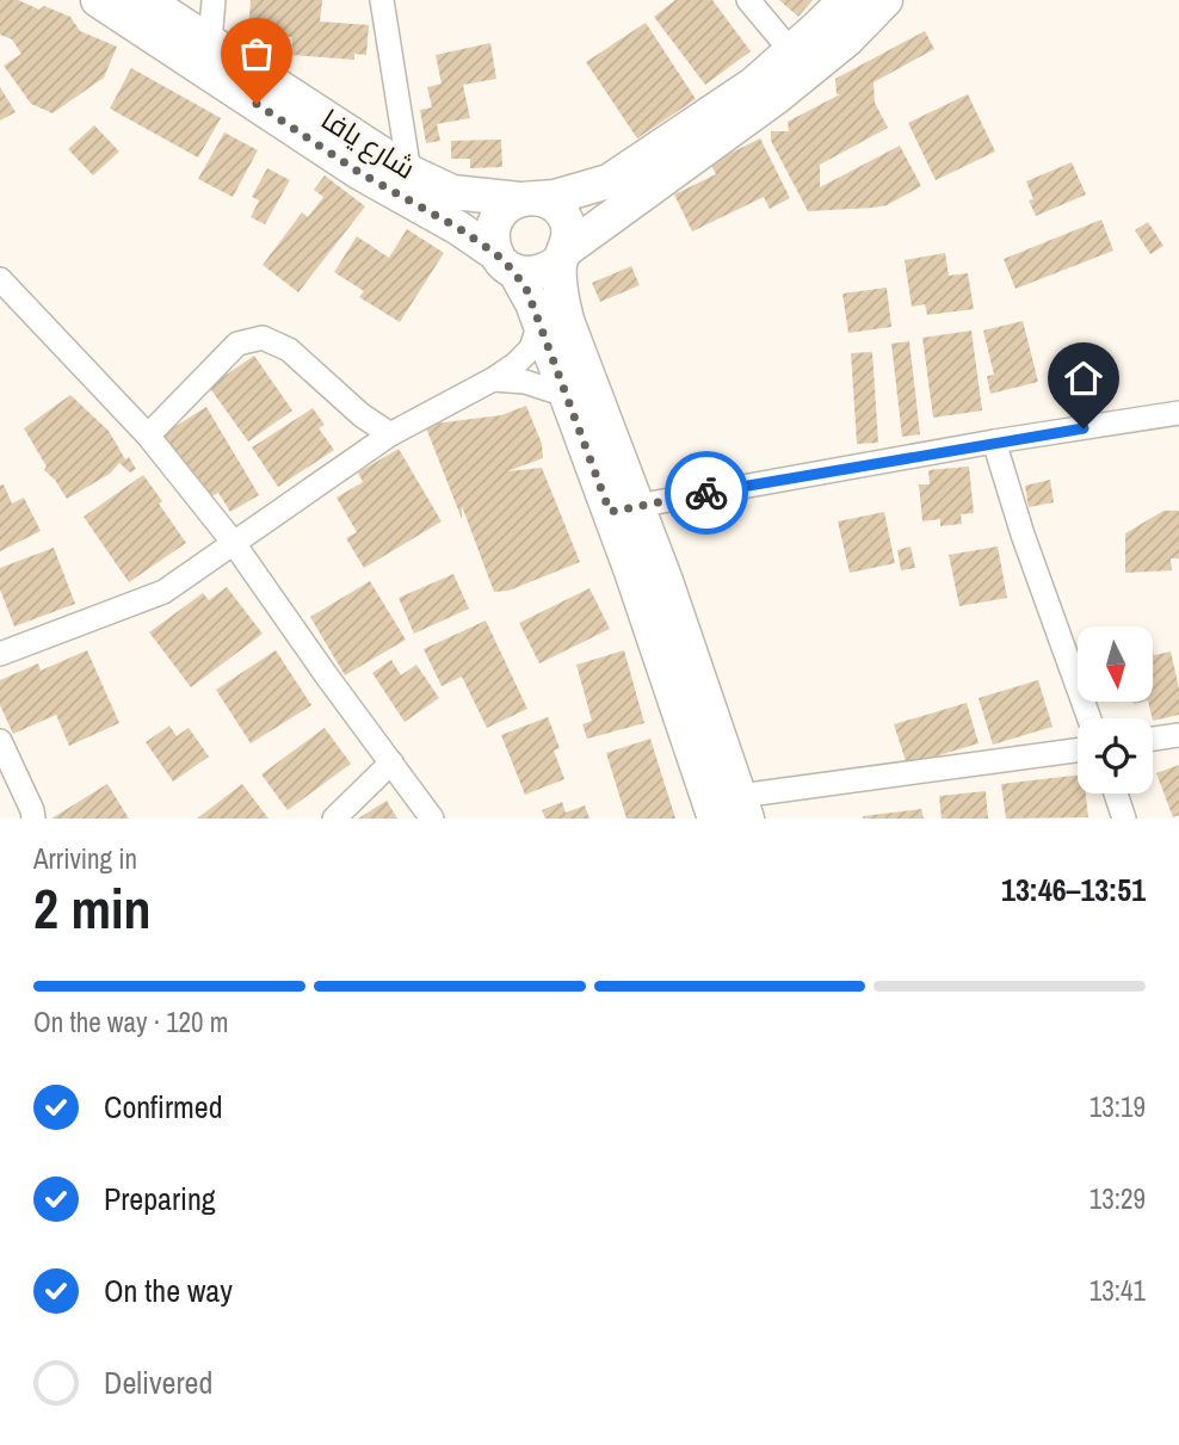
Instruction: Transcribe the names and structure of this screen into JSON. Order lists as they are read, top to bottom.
{
  "streets": {
    "main road": ["شارع يافا"]
  },
  "north": "bottom",
  "page": {
    "heading": ["2 min", "Arriving in", "13:46–13:51"],
    "bar": "On the way · 120 m",
    "list": [
      ["Confirmed", "13:19"],
      ["Preparing", "13:29"],
      ["On the way", "13:41"],
      "Delivered"
    ]
  }
}
